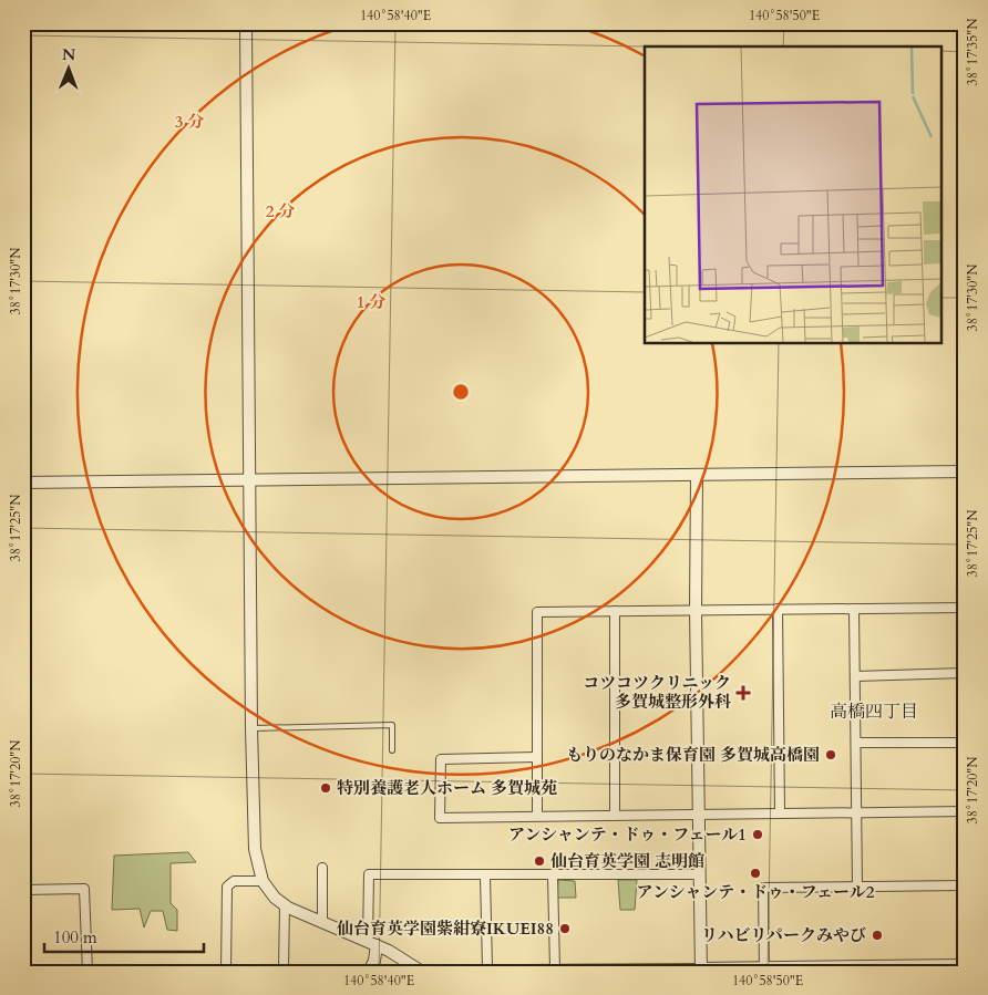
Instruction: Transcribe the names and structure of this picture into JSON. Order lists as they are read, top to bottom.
{
  "districts": ["高橋四丁目"],
  "places": {
    "health": ["コツコツクリニック 多賀城整形外科"],
    "other": [
      "もりのなかま保育園 多賀城高橋園",
      "特別養護老人ホーム 多賀城苑",
      "アンシャンテ・ドゥ・フェール1",
      "仙台育英学園 志明館",
      "アンシャンテ・ドゥ・フェール2",
      "仙台育英学園紫紺寮IKUEI88",
      "リハビリパークみやび"
    ]
  },
  "scale_bar": "100 m",
  "north": "top",
  "coordinates": [
    "140°58'40\"E",
    "140°58'50\"E",
    "38°17'35\"N",
    "38°17'30\"N",
    "38°17'25\"N",
    "38°17'20\"N"
  ],
  "rings": ["3 分", "2 分", "1 分"]
}
